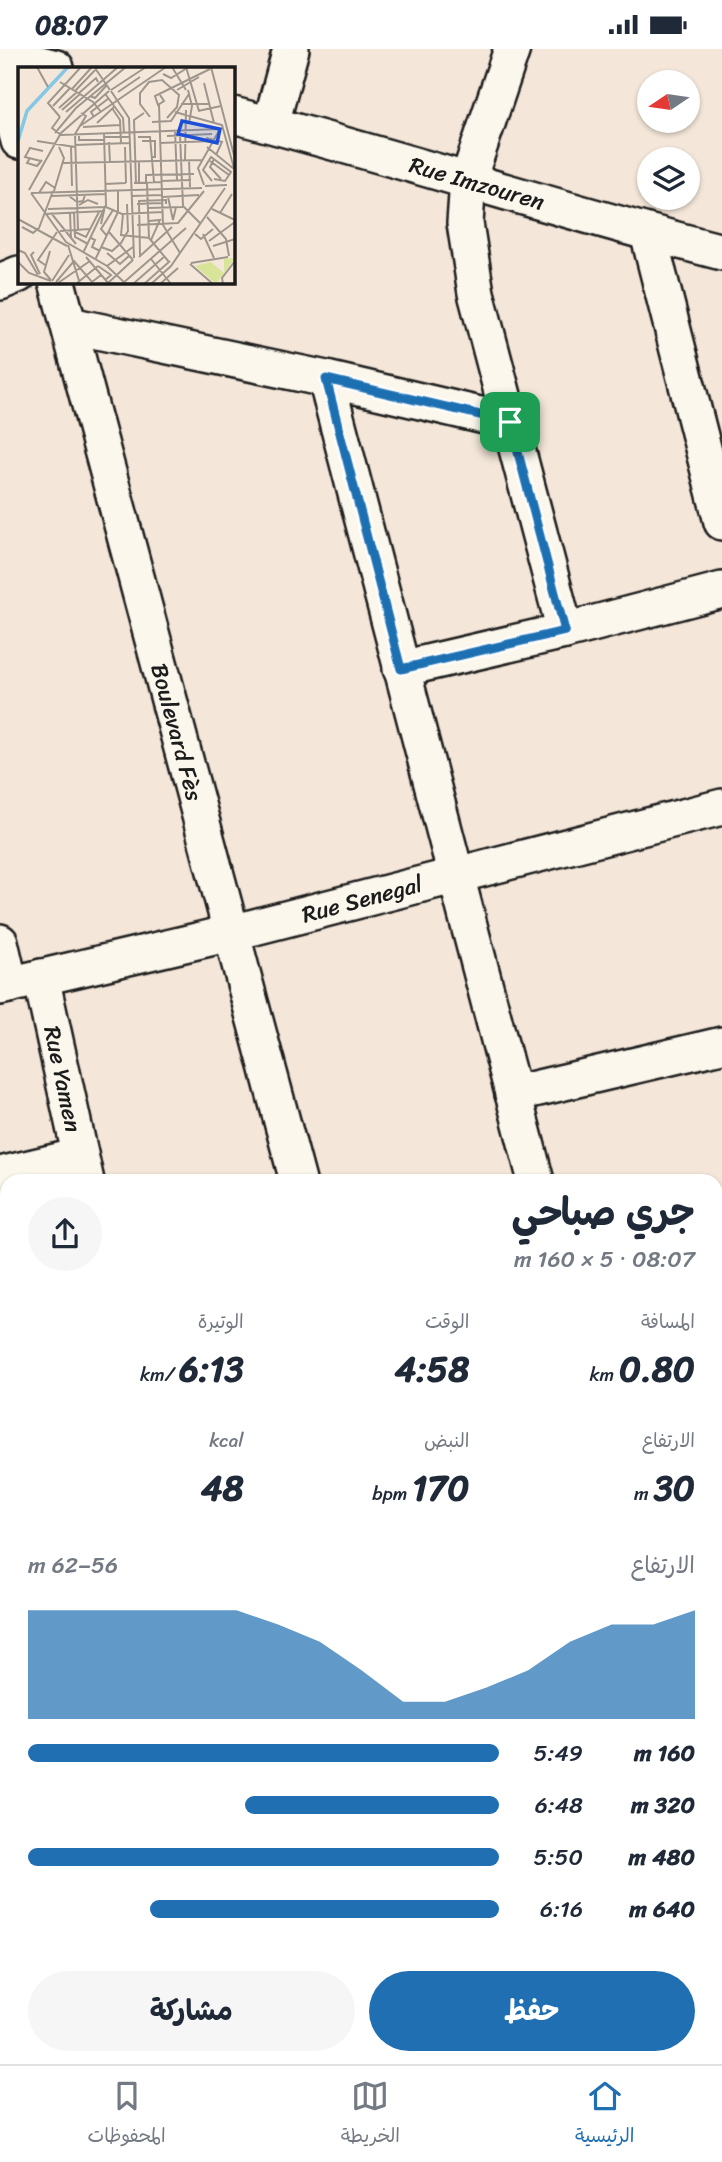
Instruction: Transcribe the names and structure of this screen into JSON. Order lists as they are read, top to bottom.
{
  "streets": {
    "street": [
      "Rue Imzouren",
      "Boulevard Fès",
      "Rue Senegal",
      "Rue Yamen"
    ]
  },
  "crossings": [
    ["Boulevard Fès", "Rue Senegal"],
    ["Rue Senegal", "Rue Yamen"]
  ],
  "north": "left",
  "page": {
    "status": "08:07",
    "heading": ["جري صباحي", "08:07 · 5 × 160 m"],
    "stats": [
      ["المسافة", "0.80 km"],
      ["الوقت", "4:58"],
      ["الوتيرة", "6:13 /km"],
      ["الارتفاع", "30 m"],
      ["النبض", "170 bpm"],
      ["kcal", "48"]
    ],
    "chart": ["الارتفاع", "56–62 m"],
    "list": [
      {
        "name": "160 m",
        "note": "5:49"
      },
      {
        "name": "320 m",
        "note": "6:48"
      },
      {
        "name": "480 m",
        "note": "5:50"
      },
      {
        "name": "640 m",
        "note": "6:16"
      }
    ],
    "buttons": ["حفظ", "مشاركة"],
    "tabs": ["الرئيسية", "الخريطة", "المحفوظات"]
  }
}
